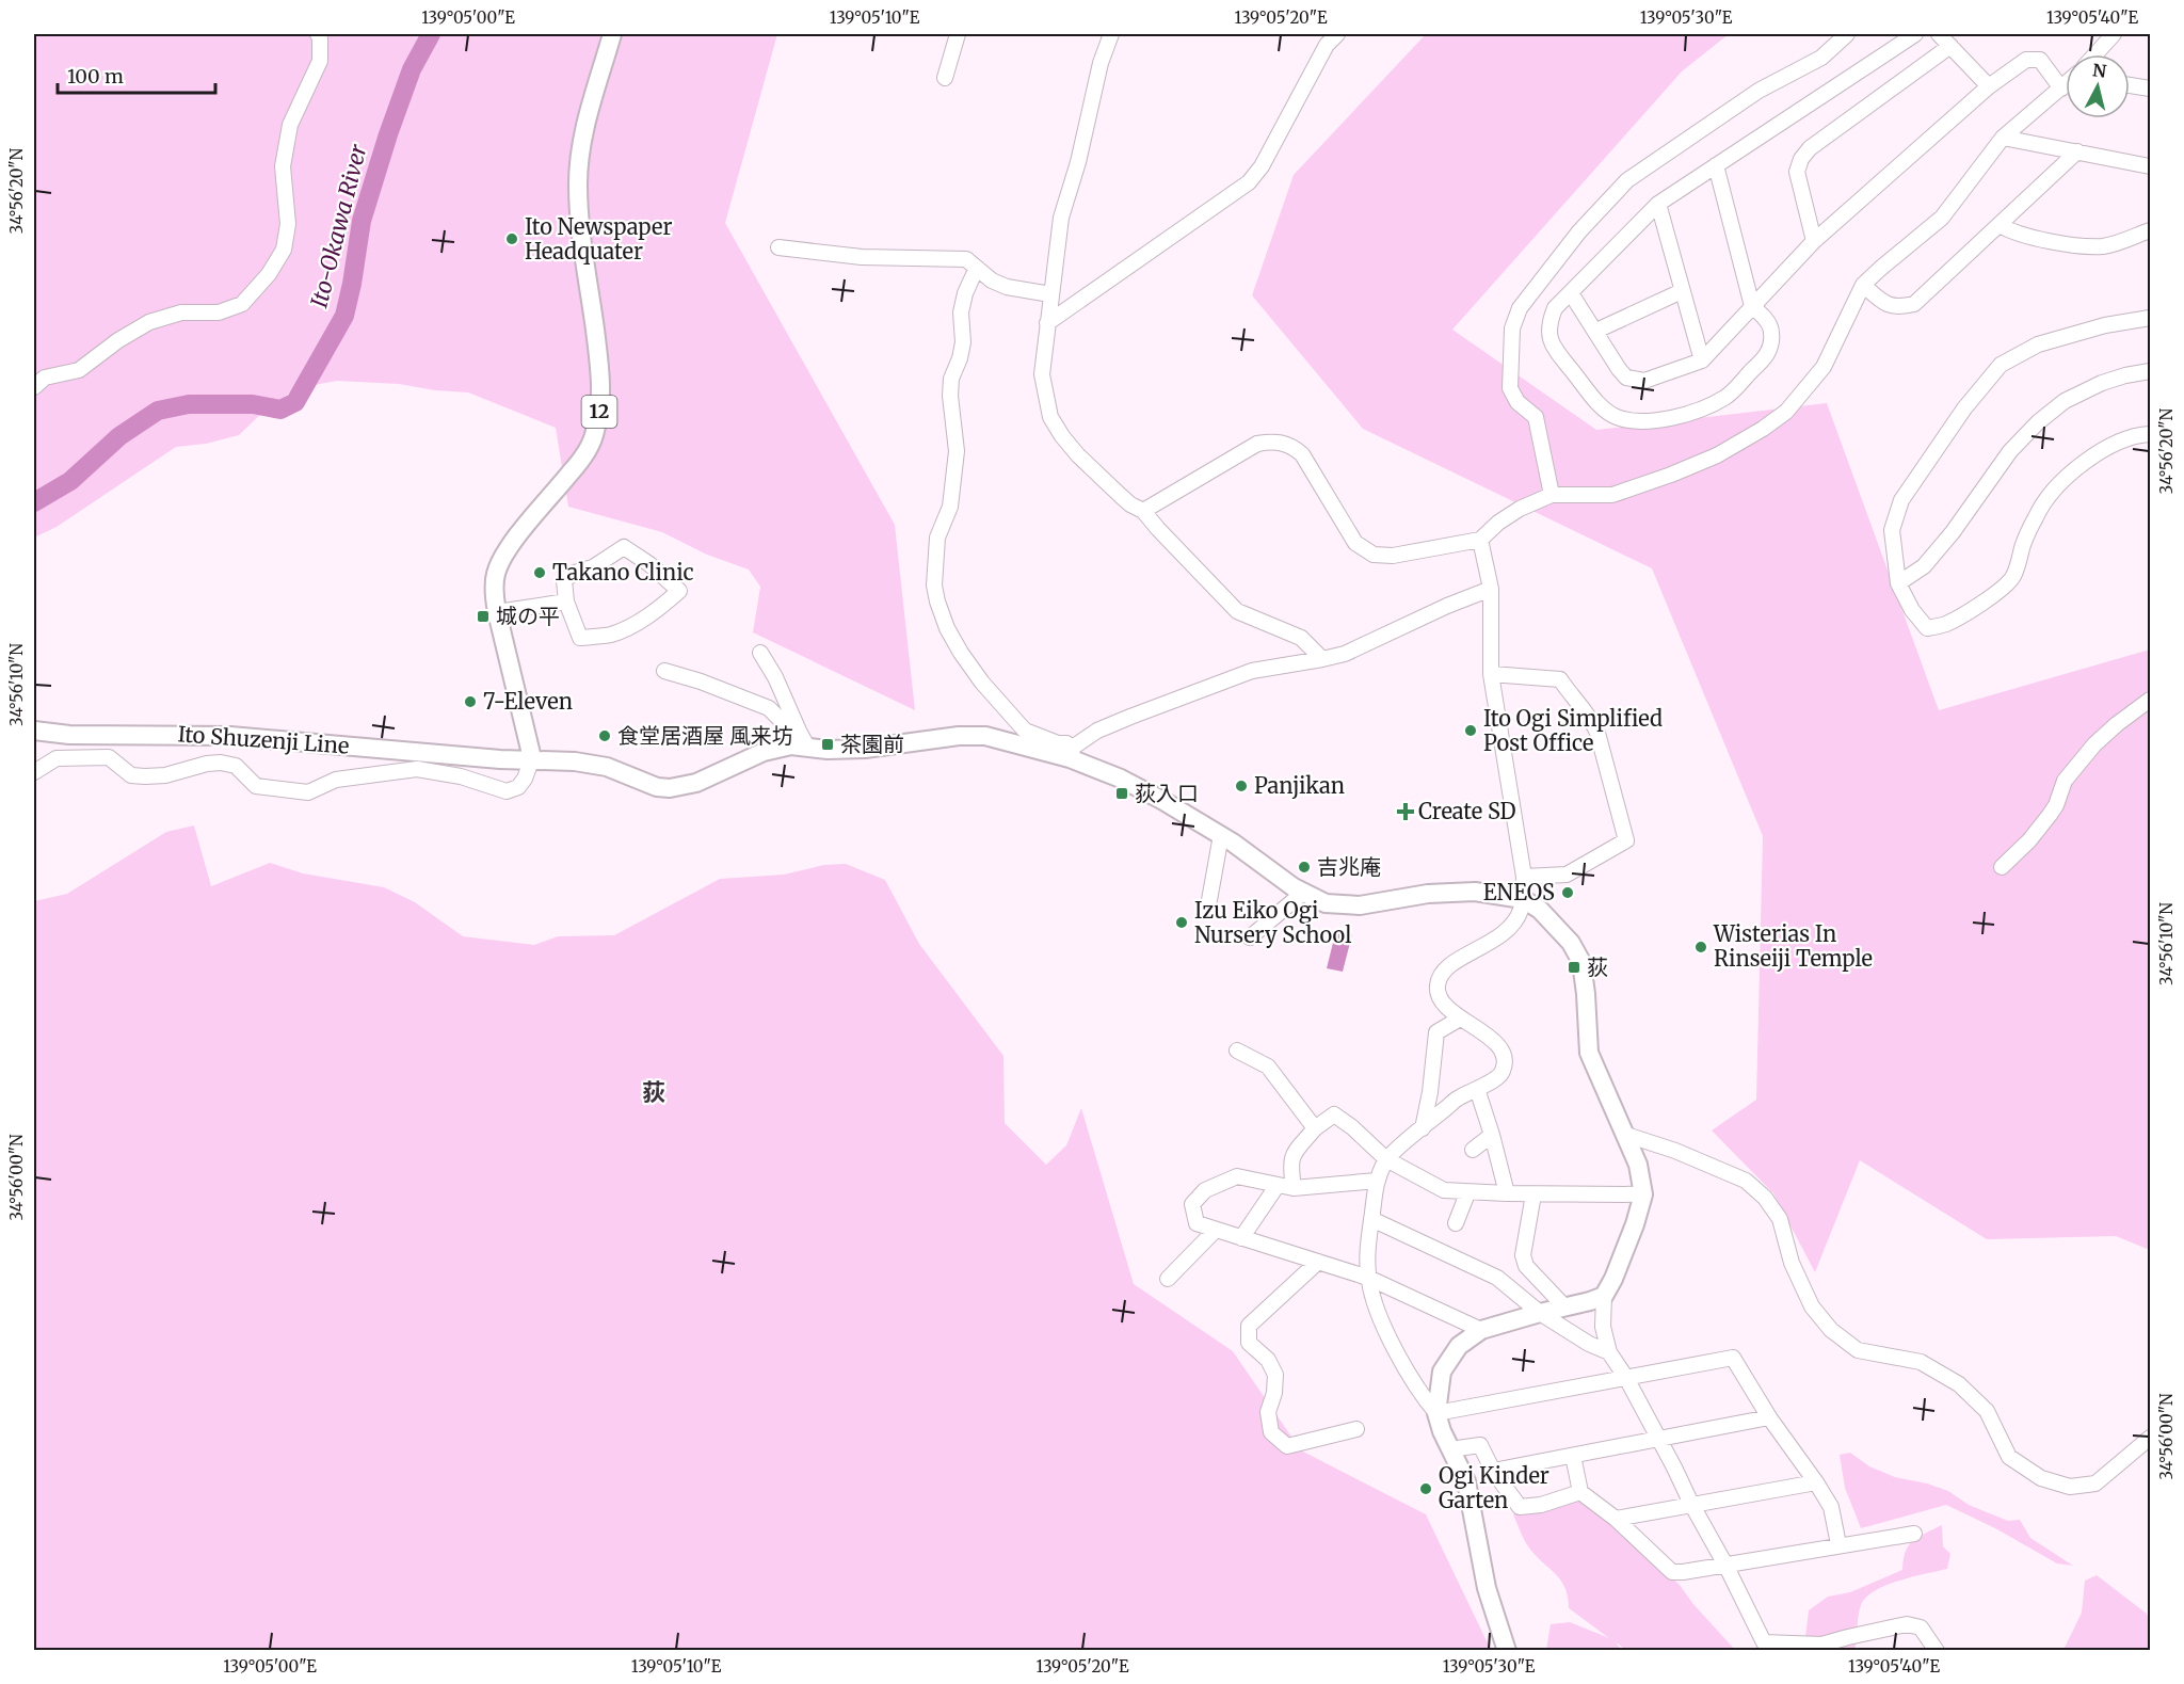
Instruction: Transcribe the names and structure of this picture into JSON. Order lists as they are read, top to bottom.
{
  "streets": {
    "main road": ["12", "Ito Shuzenji Line"]
  },
  "crossings": [
    ["12", "Ito Shuzenji Line"]
  ],
  "districts": ["荻"],
  "water": ["Ito-Okawa River"],
  "places": {
    "other": [
      "Ito Newspaper Headquater",
      "Takano Clinic",
      "7-Eleven",
      "Ito Ogi Simplified Post Office",
      "食堂居酒屋 風来坊",
      "Panjikan",
      "吉兆庵",
      "ENEOS",
      "Izu Eiko Ogi Nursery School",
      "Wisterias In Rinseiji Temple",
      "Ogi Kinder Garten"
    ],
    "transit": [
      "城の平",
      "茶園前",
      "荻入口",
      "荻"
    ],
    "health": ["Create SD"]
  },
  "scale_bar": "100 m",
  "north": "top",
  "coordinates": [
    "139°05'00\"E",
    "139°05'10\"E",
    "139°05'20\"E",
    "139°05'30\"E",
    "139°05'40\"E",
    "34°56'20\"N",
    "34°56'10\"N",
    "34°56'00\"N"
  ]
}
